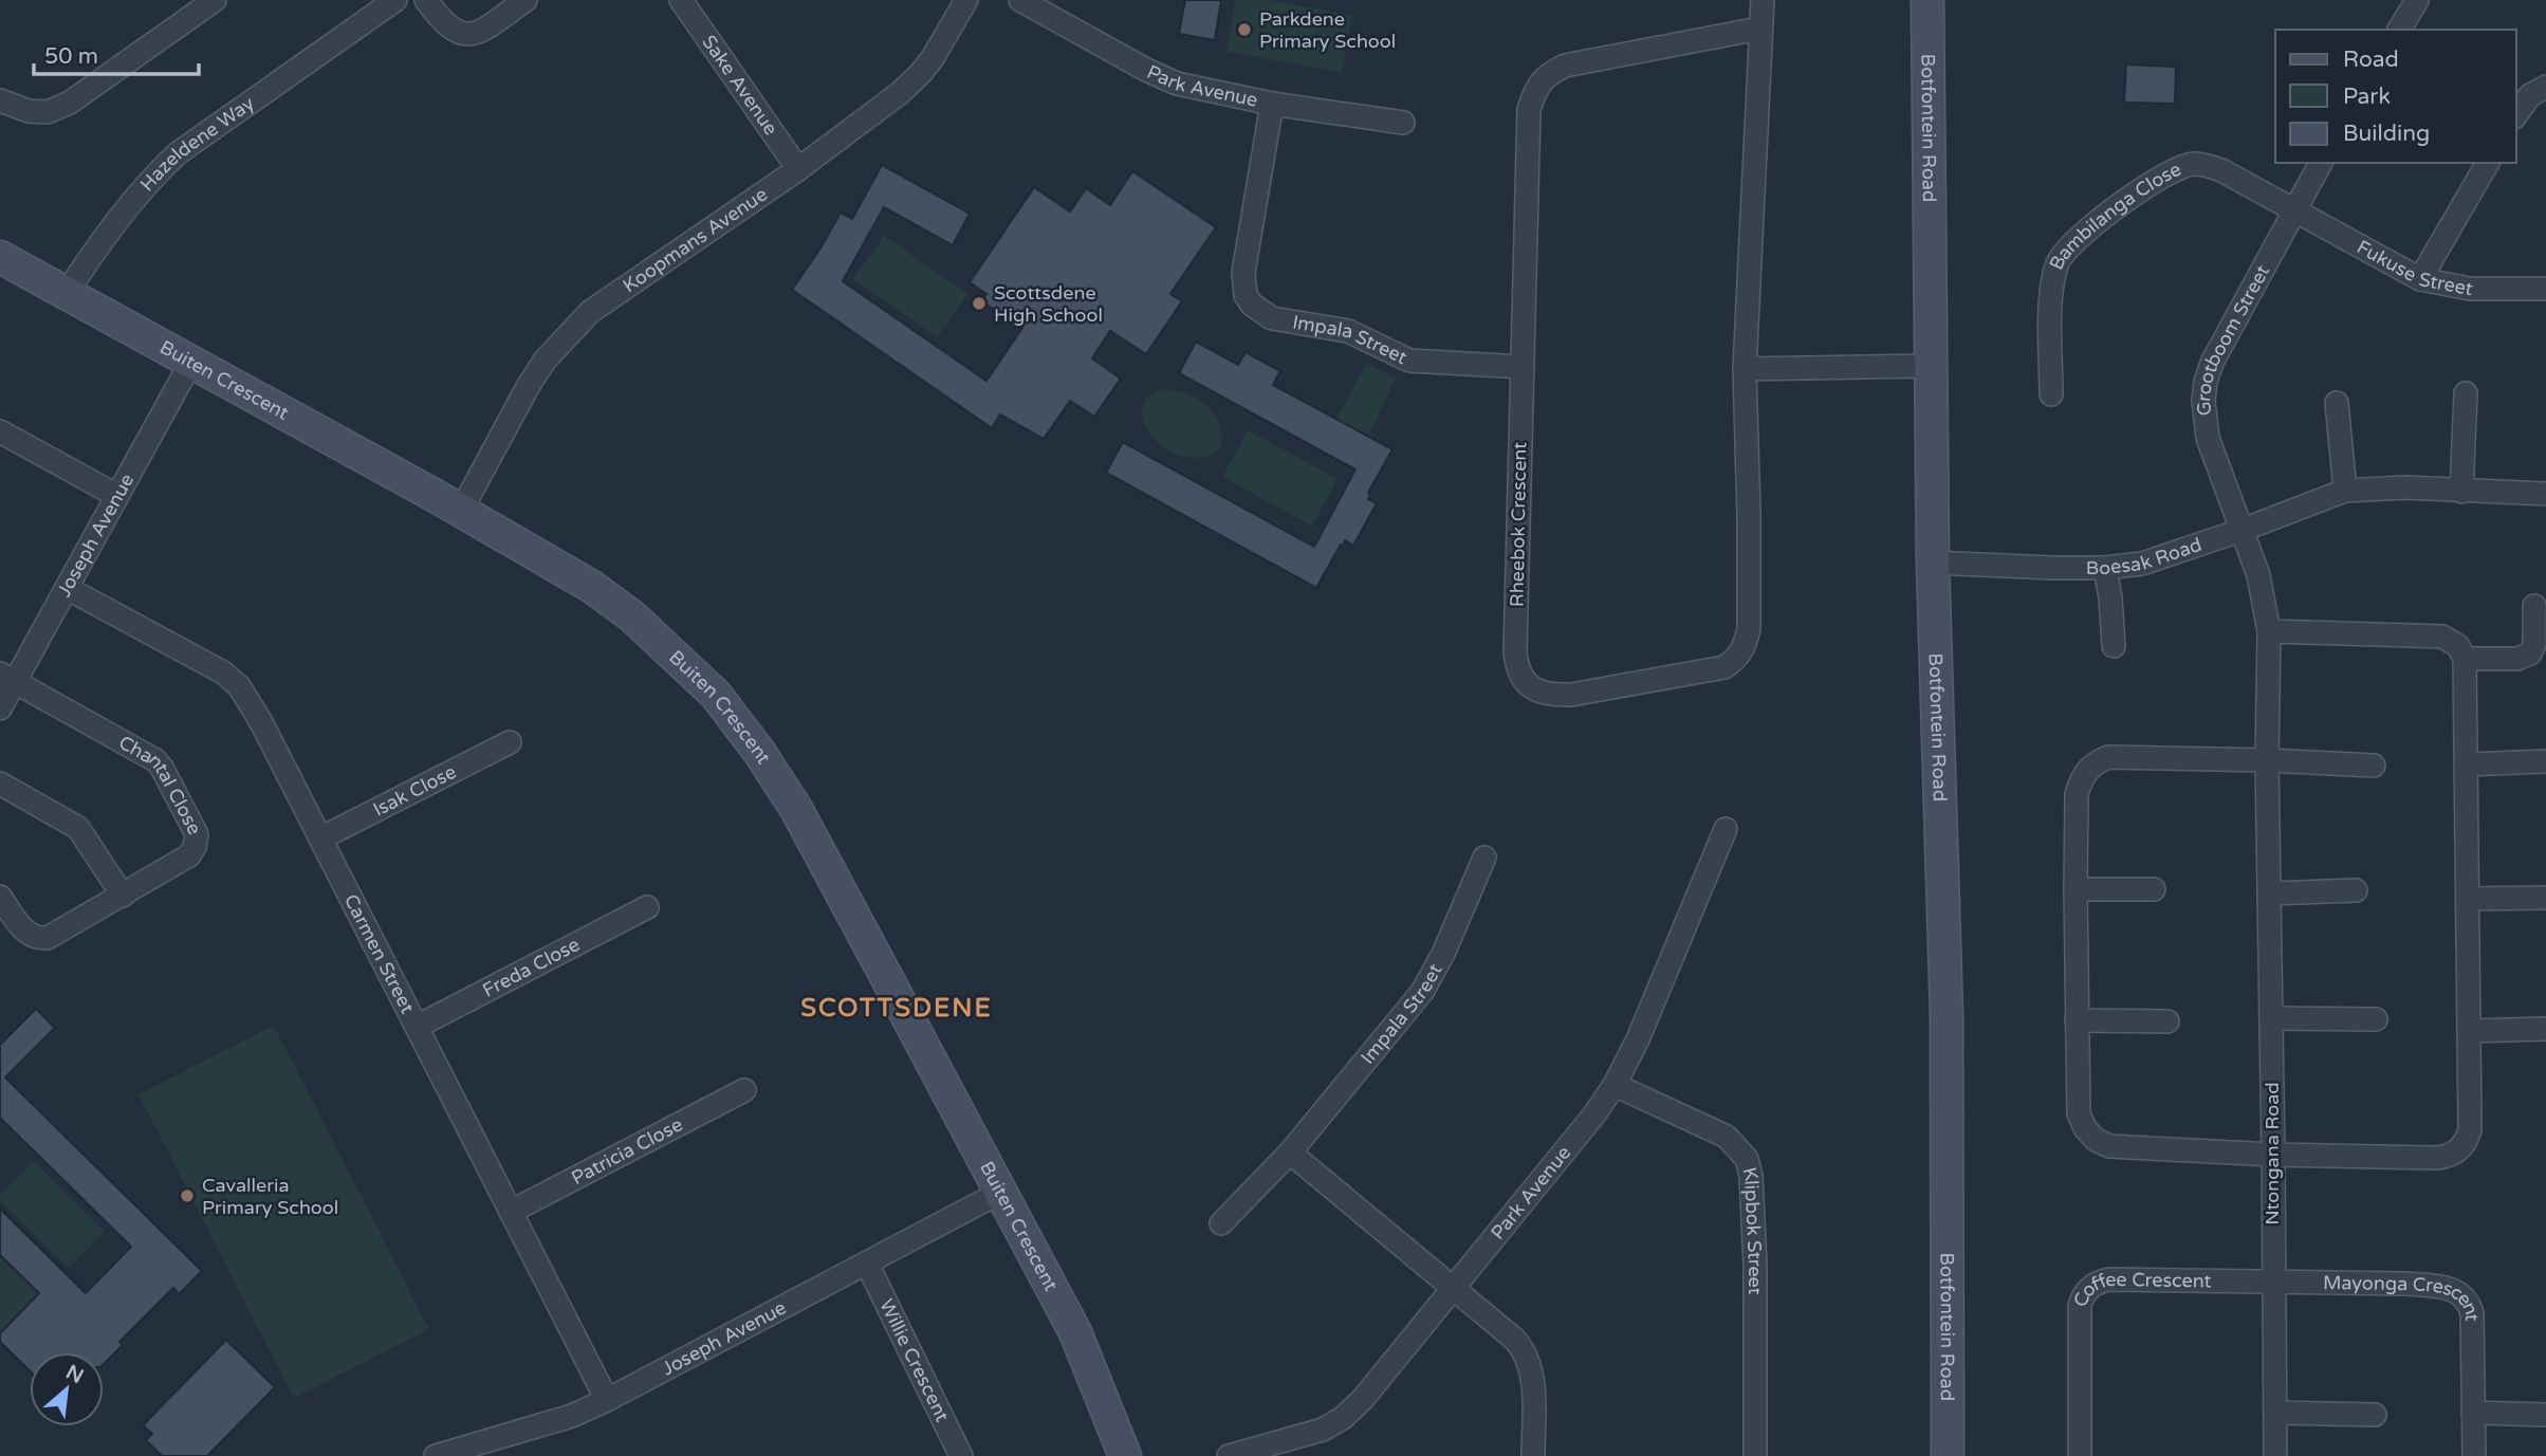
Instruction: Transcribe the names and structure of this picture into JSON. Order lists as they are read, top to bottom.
{
  "streets": {
    "street": [
      "Sake Avenue",
      "Park Avenue",
      "Botfontein Road",
      "Hazeldene Way",
      "Bambilanga Close",
      "Koopmans Avenue",
      "Fukuse Street",
      "Impala Street",
      "Grootboom Street",
      "Buiten Crescent",
      "Rheebok Crescent",
      "Joseph Avenue",
      "Boesak Road",
      "Chantal Close",
      "Isak Close",
      "Carmen Street",
      "Freda Close",
      "Patricia Close",
      "Ntongana Road",
      "Klipbok Street",
      "Coffee Crescent",
      "Mayonga Crescent",
      "Willie Crescent"
    ]
  },
  "crossings": [
    ["Sake Avenue", "Koopmans Avenue"],
    ["Park Avenue", "Impala Street"],
    ["Park Avenue", "Klipbok Street"],
    ["Botfontein Road", "Boesak Road"],
    ["Hazeldene Way", "Buiten Crescent"],
    ["Bambilanga Close", "Fukuse Street"],
    ["Bambilanga Close", "Grootboom Street"],
    ["Koopmans Avenue", "Buiten Crescent"],
    ["Fukuse Street", "Grootboom Street"],
    ["Impala Street", "Rheebok Crescent"],
    ["Grootboom Street", "Boesak Road"],
    ["Grootboom Street", "Ntongana Road"],
    ["Buiten Crescent", "Joseph Avenue"],
    ["Joseph Avenue", "Chantal Close"],
    ["Joseph Avenue", "Carmen Street"],
    ["Joseph Avenue", "Willie Crescent"],
    ["Boesak Road", "Ntongana Road"],
    ["Isak Close", "Carmen Street"],
    ["Carmen Street", "Freda Close"],
    ["Carmen Street", "Patricia Close"],
    ["Ntongana Road", "Coffee Crescent"],
    ["Ntongana Road", "Mayonga Crescent"],
    ["Coffee Crescent", "Mayonga Crescent"]
  ],
  "districts": ["SCOTTSDENE"],
  "places": ["Parkdene Primary School", "Scottsdene High School", "Cavalleria Primary School"],
  "legend": ["Road", "Park", "Building"],
  "scale_bar": "50 m",
  "north": "top right"
}
